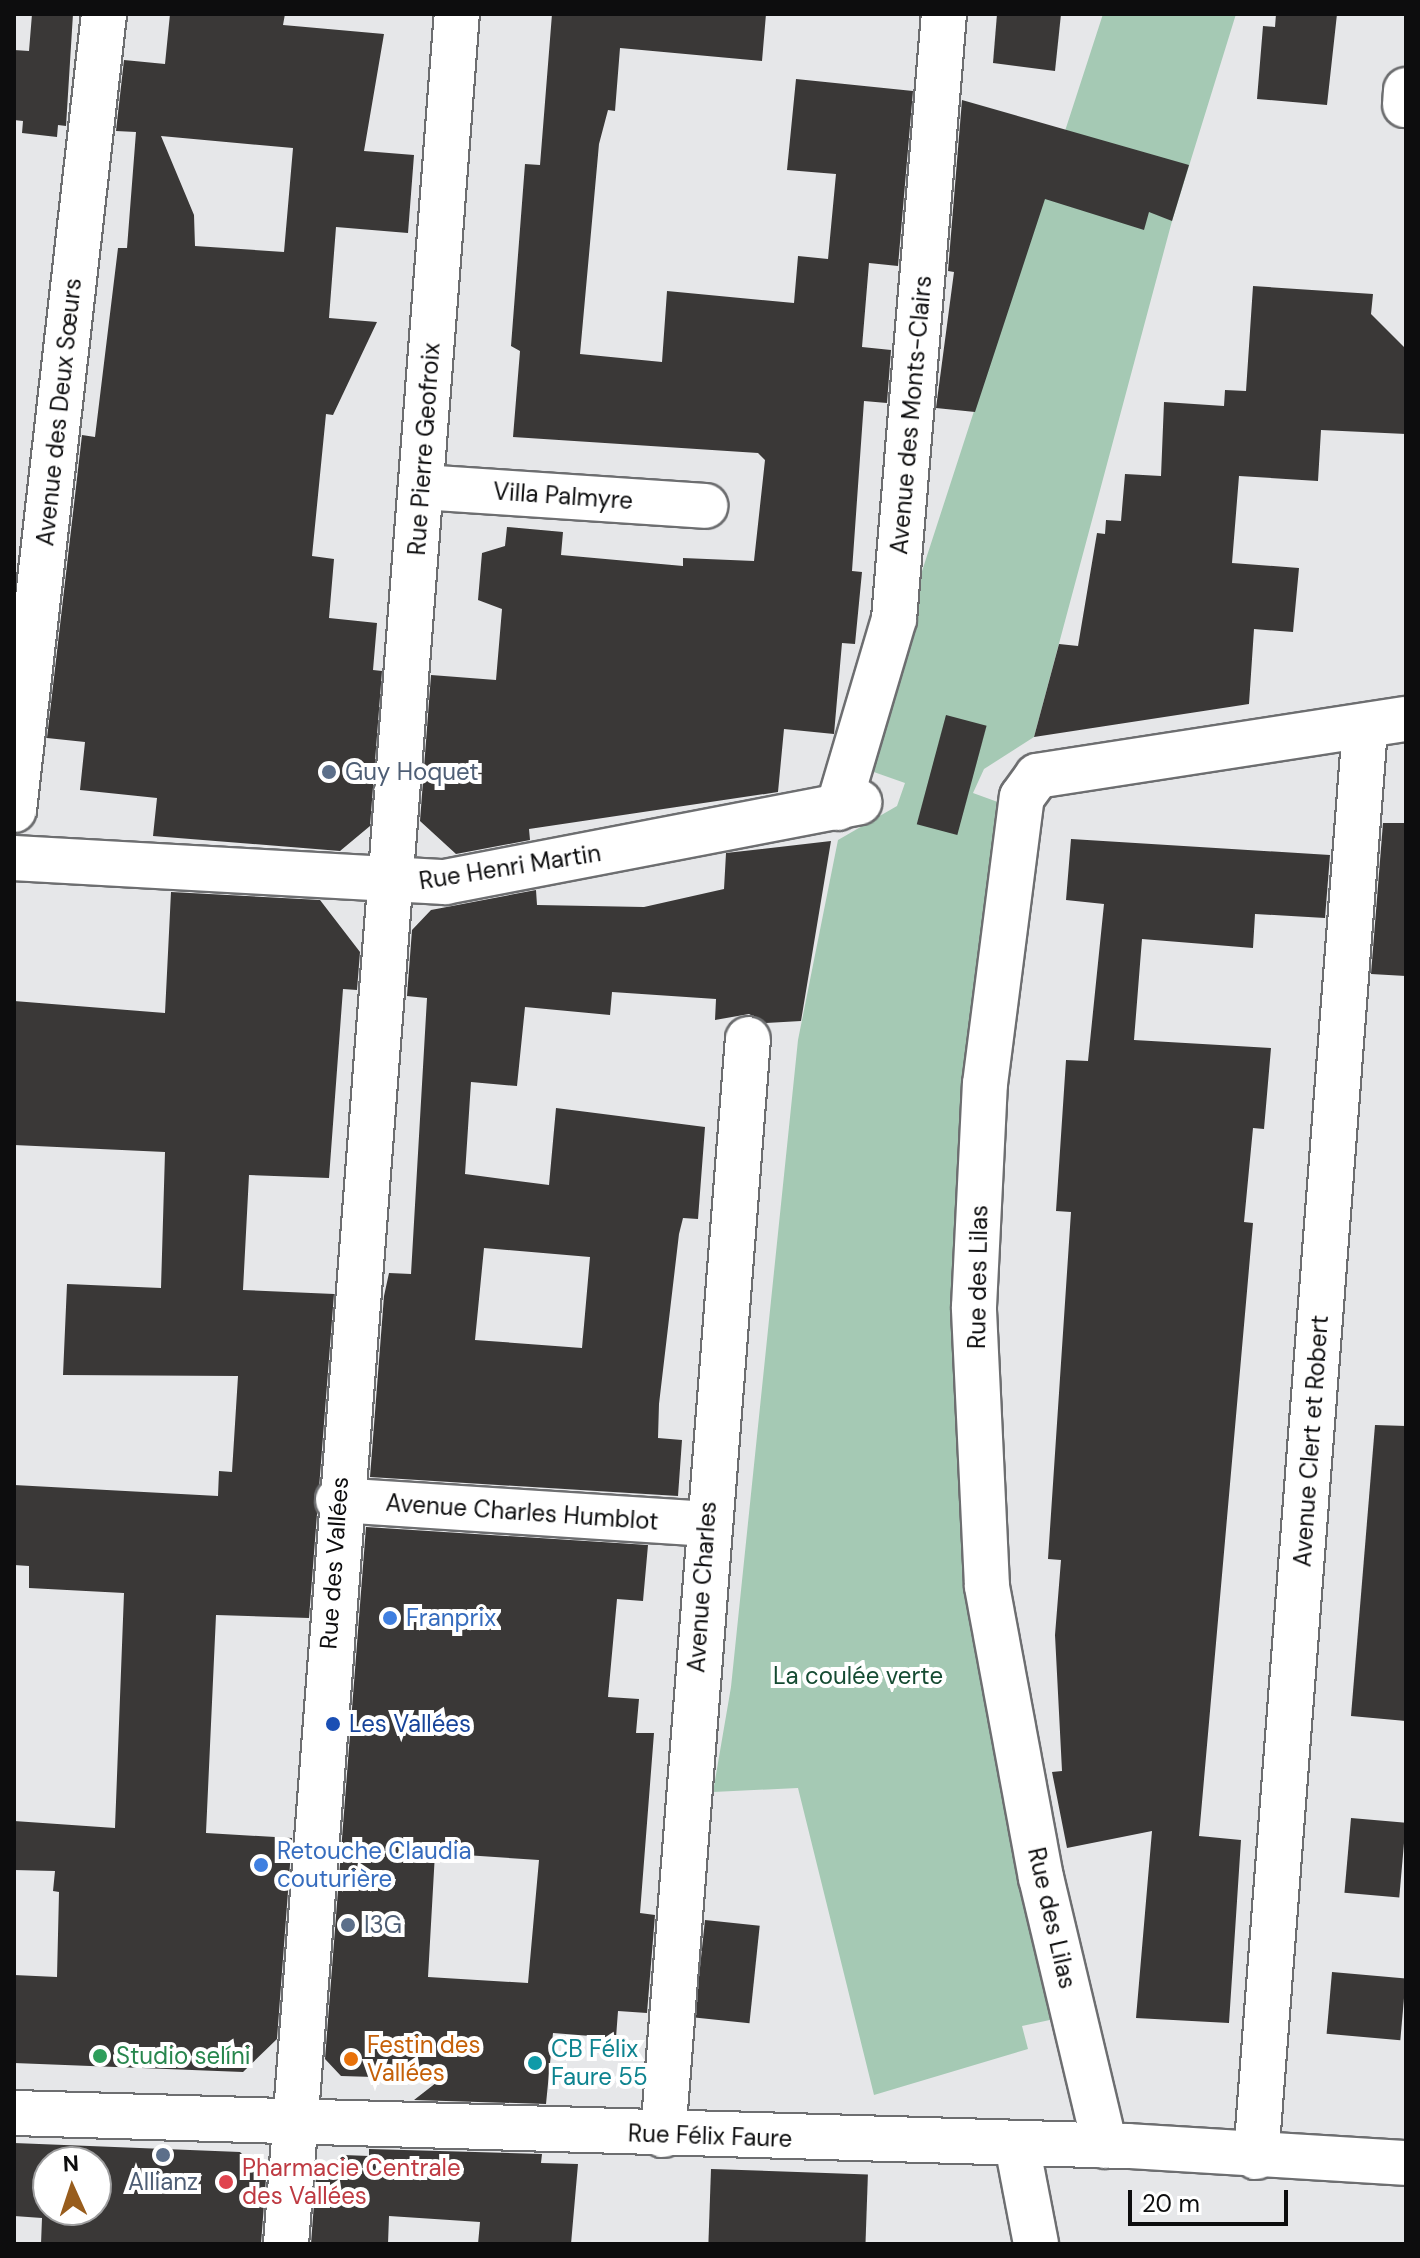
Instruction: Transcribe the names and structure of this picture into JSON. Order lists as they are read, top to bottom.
{
  "streets": {
    "street": [
      "Avenue des Deux Sœurs",
      "Avenue des Monts-Clairs",
      "Rue Pierre Geofroix",
      "Villa Palmyre",
      "Rue Henri Martin",
      "Rue des Lilas",
      "Avenue Clert et Robert",
      "Avenue Charles Humblot",
      "Rue des Vallées",
      "Avenue Charles",
      "Rue Félix Faure"
    ]
  },
  "crossings": [
    ["Avenue des Monts-Clairs", "Rue Henri Martin"],
    ["Rue Pierre Geofroix", "Villa Palmyre"],
    ["Rue Pierre Geofroix", "Rue Henri Martin"],
    ["Rue Pierre Geofroix", "Rue des Vallées"],
    ["Rue Henri Martin", "Rue des Vallées"],
    ["Rue des Lilas", "Avenue Clert et Robert"],
    ["Rue des Lilas", "Rue Félix Faure"],
    ["Avenue Clert et Robert", "Rue Félix Faure"],
    ["Avenue Charles Humblot", "Rue des Vallées"],
    ["Avenue Charles Humblot", "Avenue Charles"],
    ["Rue des Vallées", "Rue Félix Faure"],
    ["Avenue Charles", "Rue Félix Faure"]
  ],
  "parks": ["La coulée verte"],
  "places": [
    "Guy Hoquet",
    "Franprix",
    "Les Vallées",
    "Retouche Claudia couturière",
    "I3G",
    "Studio selíni",
    "Festin des Vallées",
    "CB Félix Faure 55",
    "Allianz",
    "Pharmacie Centrale des Vallées"
  ],
  "scale_bar": "20 m",
  "north": "top"
}
